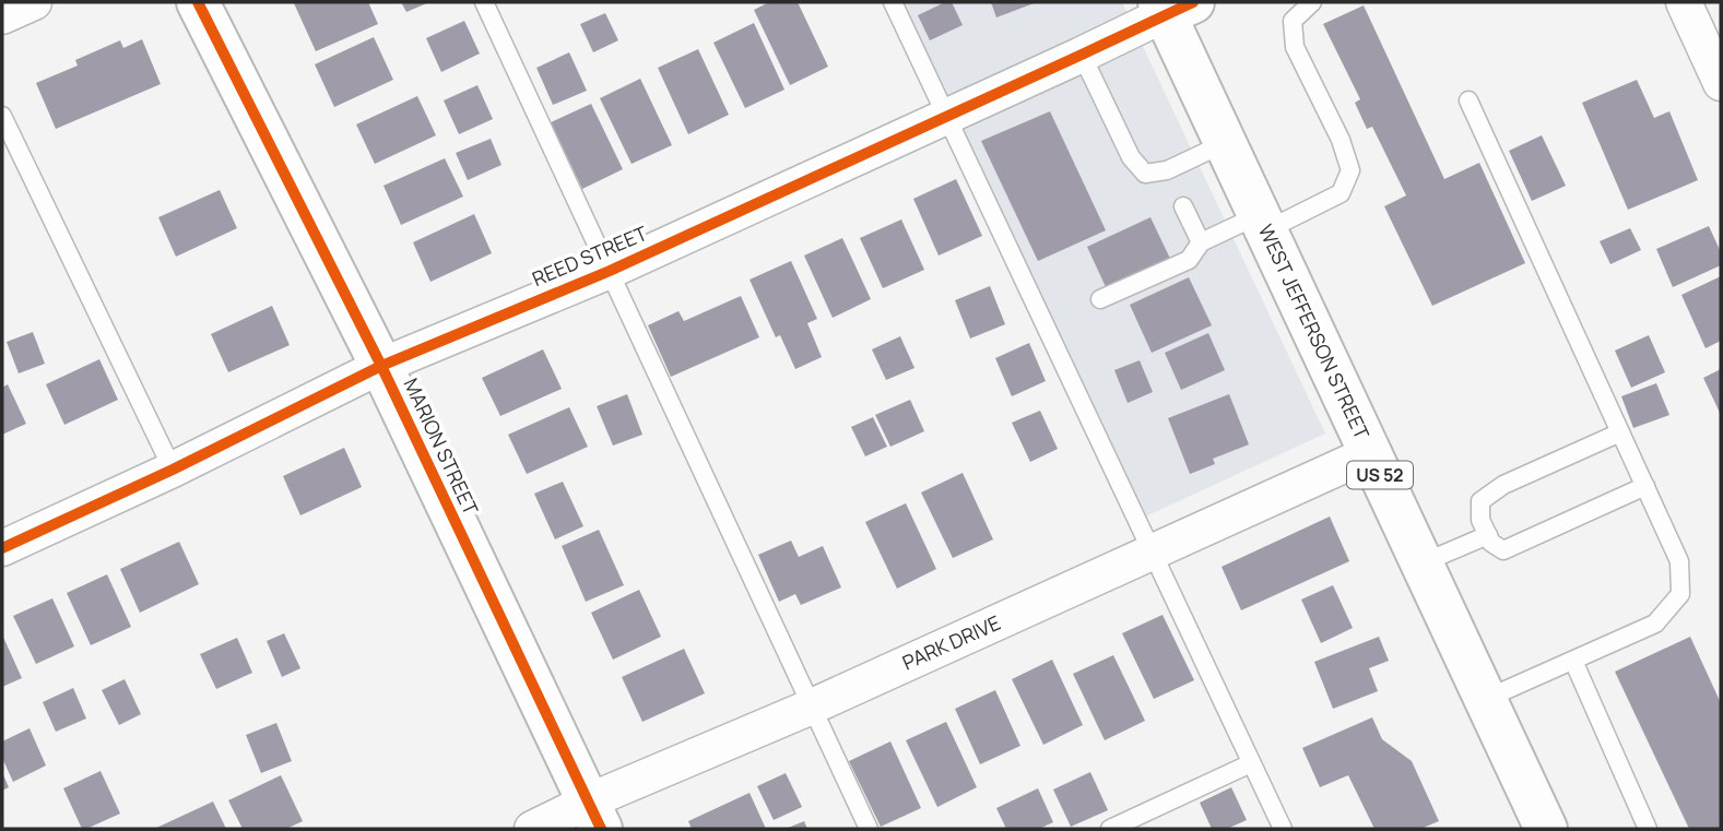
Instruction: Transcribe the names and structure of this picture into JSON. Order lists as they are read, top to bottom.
{
  "streets": {
    "main road": ["WEST JEFFERSON STREET", "MARION STREET", "US 52"],
    "street": ["REED STREET", "PARK DRIVE"]
  },
  "crossings": [
    ["REED STREET", "WEST JEFFERSON STREET"],
    ["REED STREET", "MARION STREET"],
    ["WEST JEFFERSON STREET", "PARK DRIVE"],
    ["MARION STREET", "PARK DRIVE"]
  ]
}
